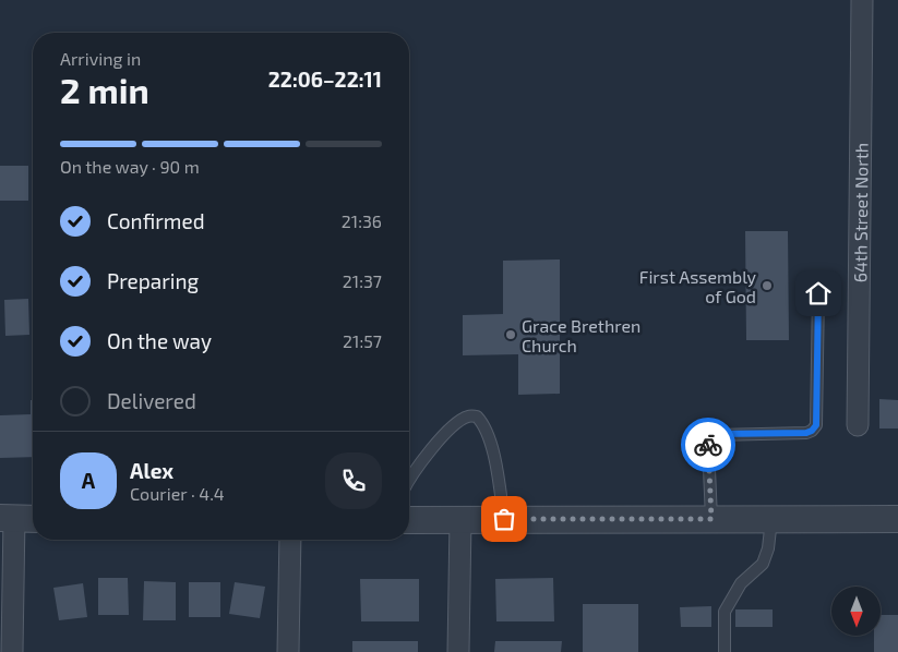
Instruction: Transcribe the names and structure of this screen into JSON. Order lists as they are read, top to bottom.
{
  "streets": {
    "street": ["64th Street North"]
  },
  "places": ["First Assembly of God", "Grace Brethren Church"],
  "north": "bottom",
  "page": {
    "heading": ["2 min", "Arriving in", "22:06–22:11"],
    "panel": ["Alex", "Courier · 4.4"],
    "bar": "On the way · 90 m",
    "list": [
      ["Confirmed", "21:36"],
      ["Preparing", "21:37"],
      ["On the way", "21:57"],
      "Delivered"
    ],
    "round": "A"
  }
}
